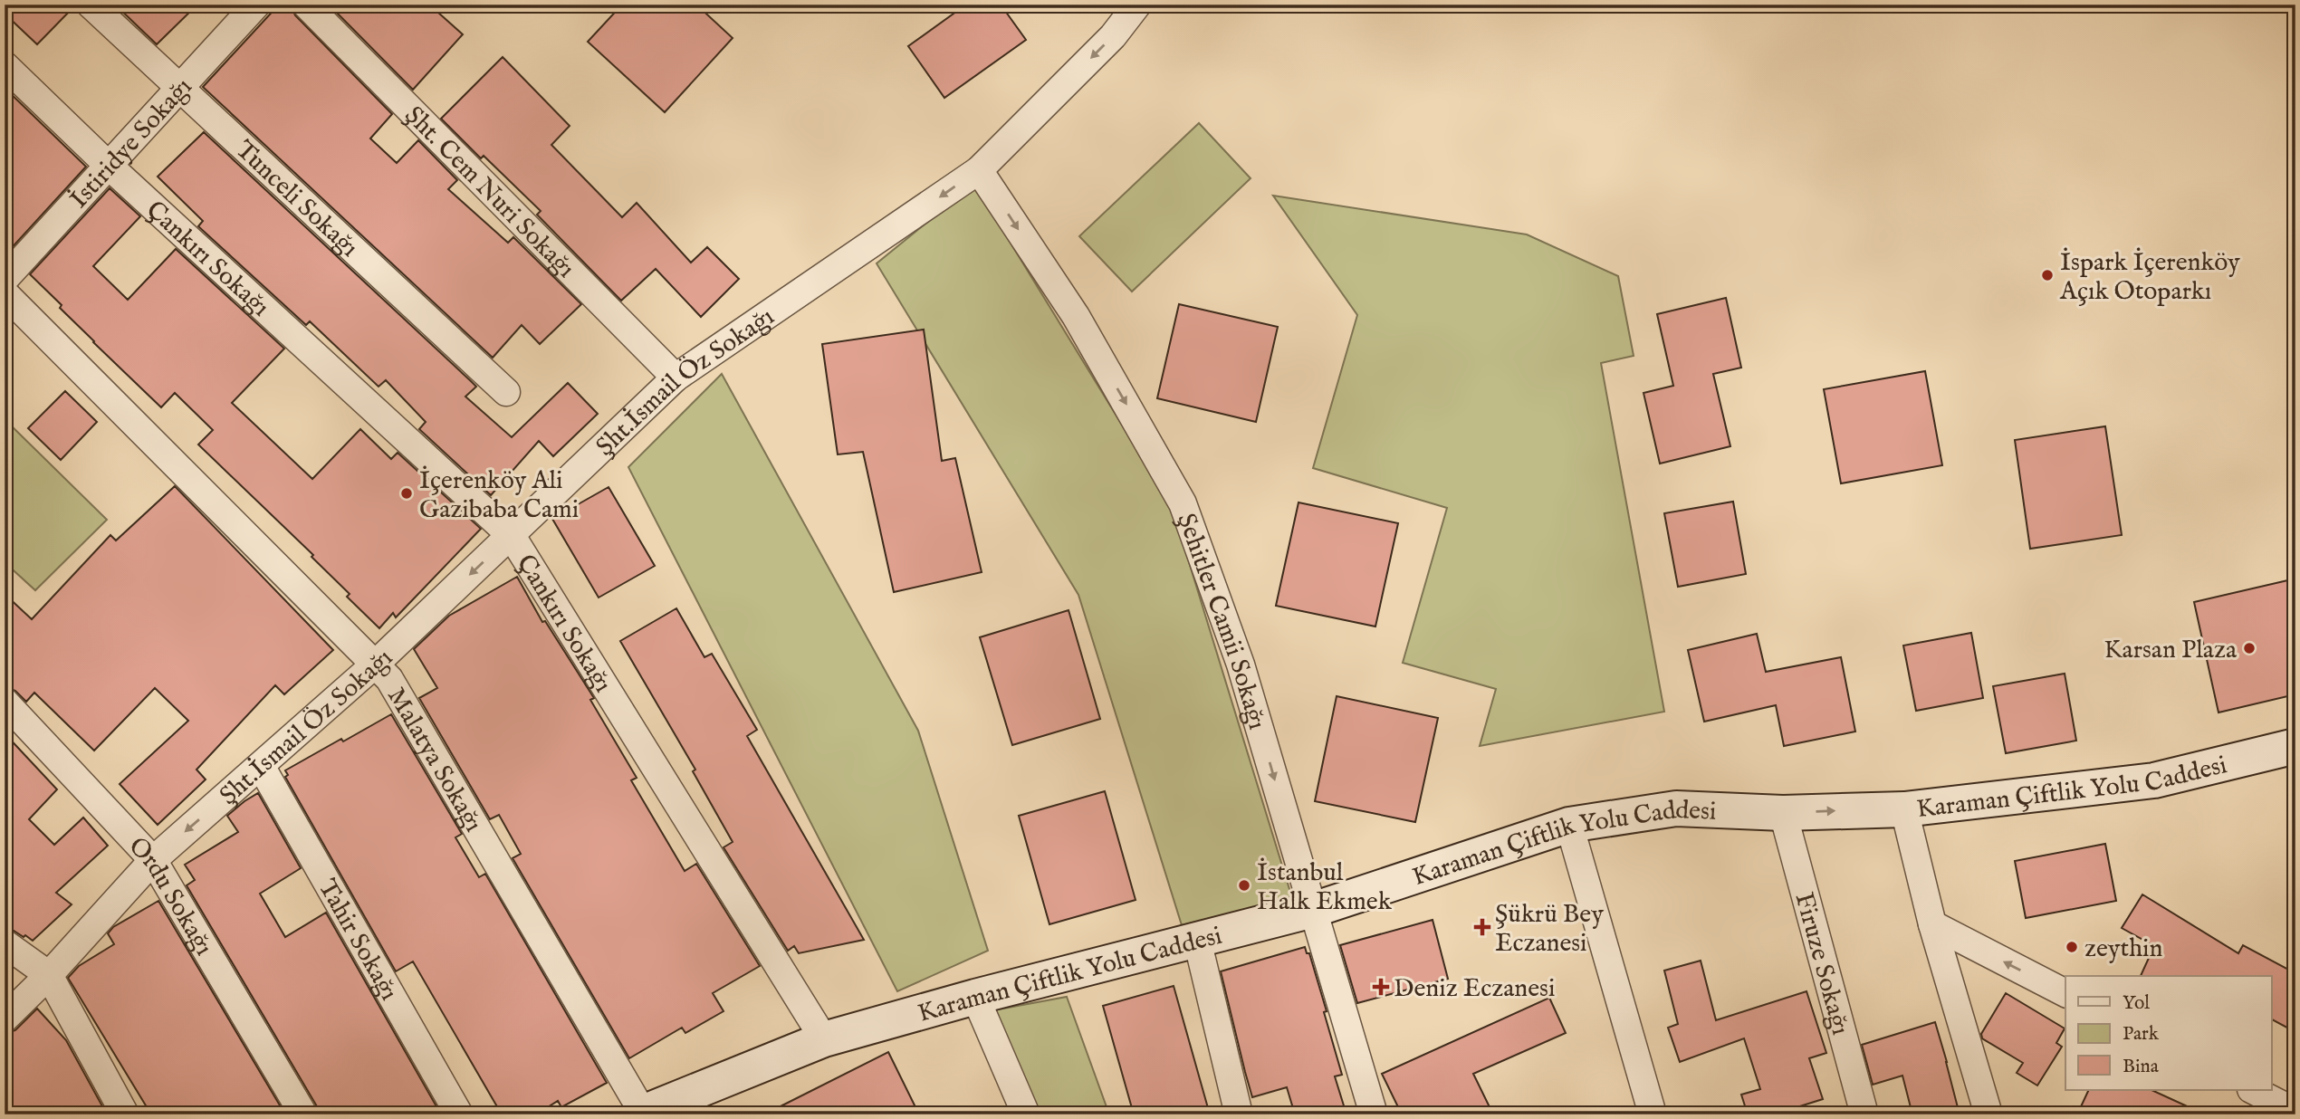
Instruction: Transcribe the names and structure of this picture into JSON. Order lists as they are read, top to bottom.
{
  "streets": {
    "street": [
      "İstiridye Sokağı",
      "Şht. Cem Nuri Sokağı",
      "Tunceli Sokağı",
      "Çankırı Sokağı",
      "Şht.İsmail Öz Sokağı",
      "Şehitler Camii Sokağı",
      "Malatya Sokağı",
      "Karaman Çiftlik Yolu Caddesi",
      "Ordu Sokağı",
      "Tahir Sokağı",
      "Firuze Sokağı"
    ]
  },
  "crossings": [
    ["İstiridye Sokağı", "Tunceli Sokağı"],
    ["İstiridye Sokağı", "Çankırı Sokağı"],
    ["Şht. Cem Nuri Sokağı", "Şht.İsmail Öz Sokağı"],
    ["Çankırı Sokağı", "Şht.İsmail Öz Sokağı"],
    ["Çankırı Sokağı", "Karaman Çiftlik Yolu Caddesi"],
    ["Şht.İsmail Öz Sokağı", "Şehitler Camii Sokağı"],
    ["Şht.İsmail Öz Sokağı", "Malatya Sokağı"],
    ["Şht.İsmail Öz Sokağı", "Ordu Sokağı"],
    ["Şht.İsmail Öz Sokağı", "Tahir Sokağı"],
    ["Şehitler Camii Sokağı", "Karaman Çiftlik Yolu Caddesi"],
    ["Malatya Sokağı", "Karaman Çiftlik Yolu Caddesi"],
    ["Karaman Çiftlik Yolu Caddesi", "Firuze Sokağı"]
  ],
  "one_way": ["Şht.İsmail Öz Sokağı", "Şehitler Camii Sokağı"],
  "places": {
    "other": [
      "İspark İçerenköy Açık Otoparkı",
      "İçerenköy Ali Gazibaba Cami",
      "Karsan Plaza",
      "İstanbul Halk Ekmek",
      "zeythin"
    ],
    "health": ["Şükrü Bey Eczanesi", "Deniz Eczanesi"]
  },
  "legend": ["Yol", "Park", "Bina"]
}
